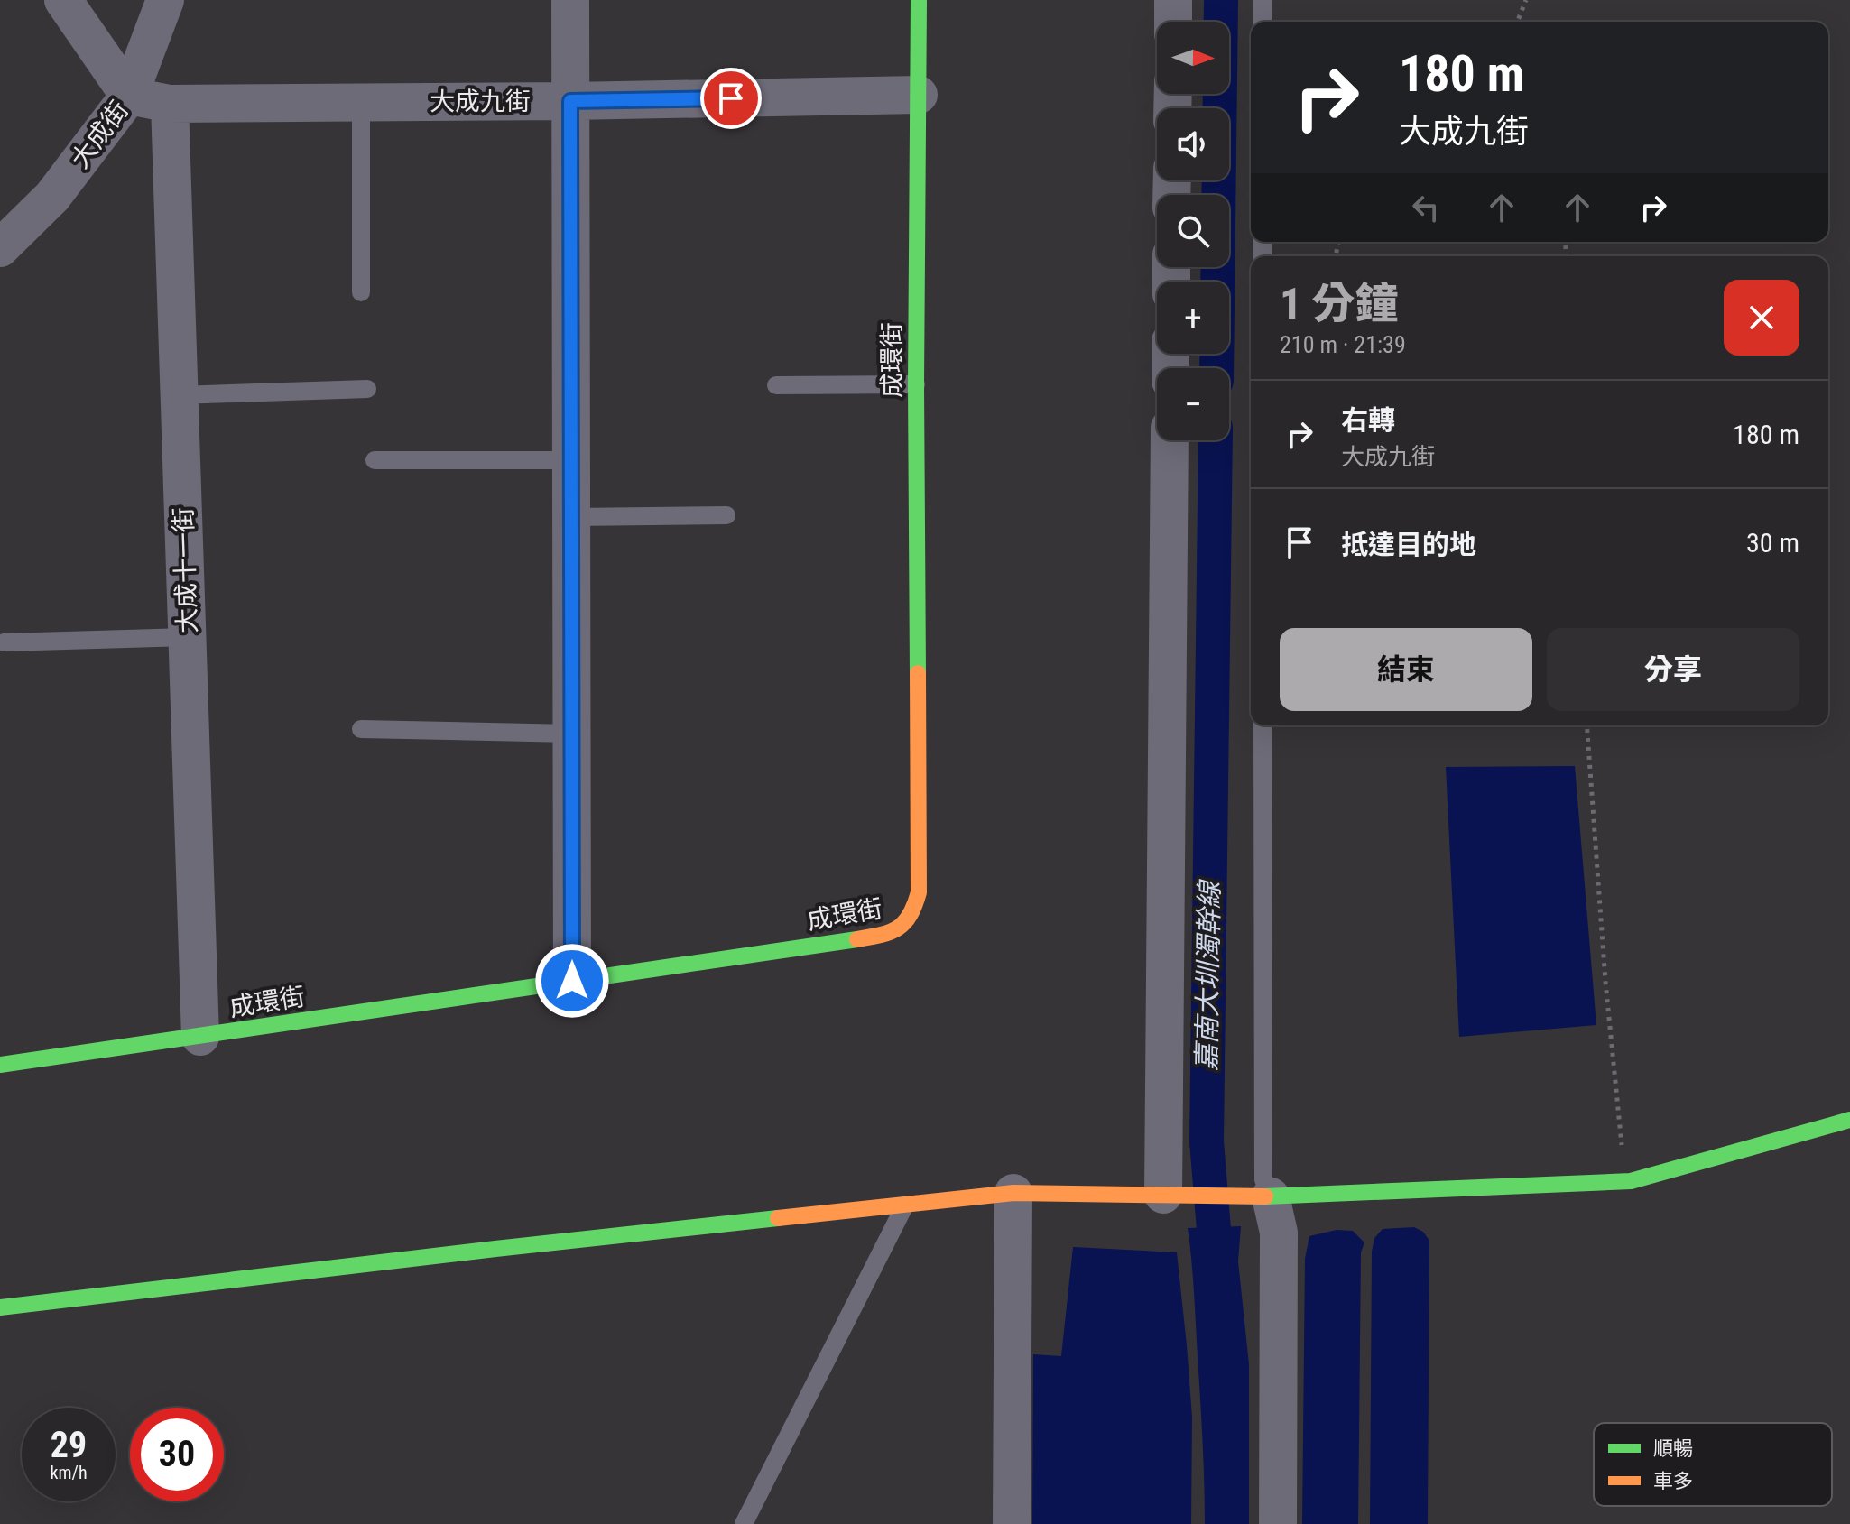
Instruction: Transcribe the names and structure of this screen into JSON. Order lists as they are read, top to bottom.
{
  "streets": {
    "street": [
      "大成九街",
      "大成街",
      "成環街",
      "大成十一街"
    ]
  },
  "crossings": [
    ["大成九街", "大成街"],
    ["大成九街", "成環街"],
    ["大成九街", "大成十一街"],
    ["成環街", "大成十一街"]
  ],
  "water": ["嘉南大圳濁幹線"],
  "legend": ["順暢", "車多"],
  "north": "right",
  "page": {
    "map_buttons": ["+", "−"],
    "turn": ["180 m", "大成九街"],
    "heading": ["1 分鐘", "210 m · 21:39"],
    "list": [
      {
        "name": "右轉",
        "note": "大成九街",
        "value": "180 m"
      },
      {
        "name": "抵達目的地",
        "value": "30 m"
      }
    ],
    "buttons": ["結束", "分享"],
    "speed": "29 km/h",
    "limit": "30"
  }
}
